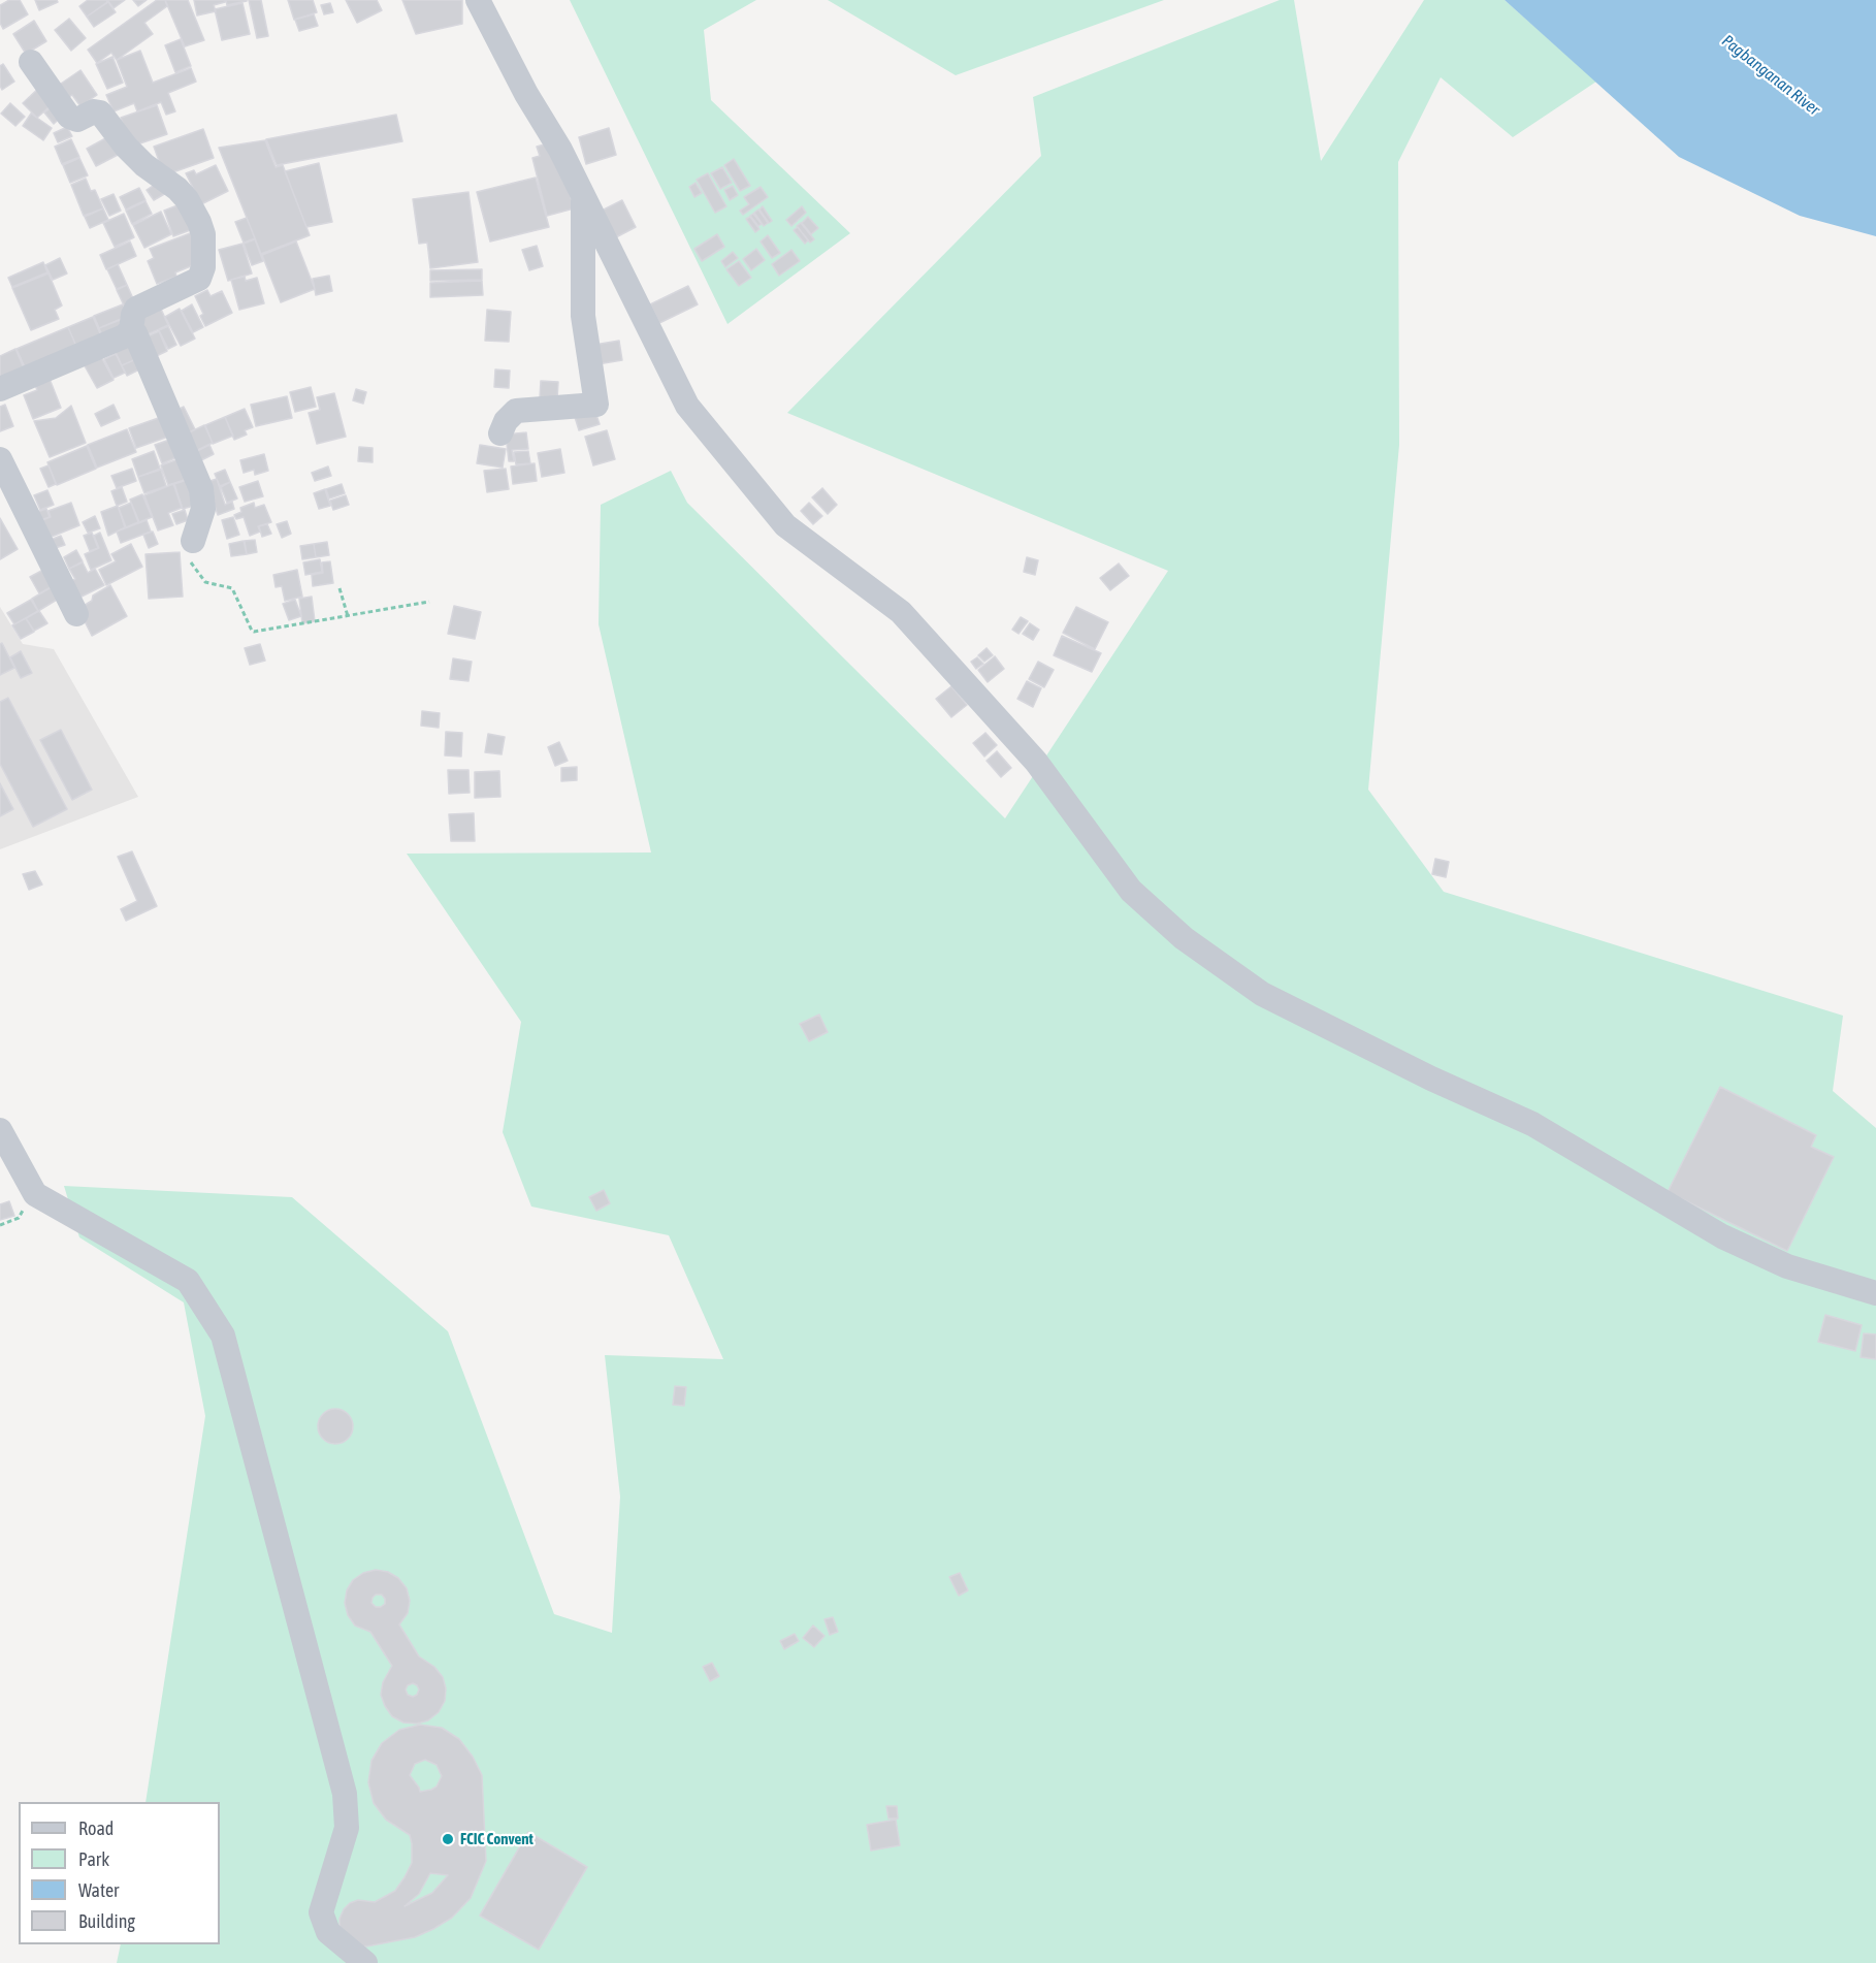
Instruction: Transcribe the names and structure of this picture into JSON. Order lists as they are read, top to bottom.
{
  "water": ["Pagbanganan River"],
  "places": ["FCIC Convent"],
  "legend": [
    "Road",
    "Park",
    "Water",
    "Building"
  ]
}
